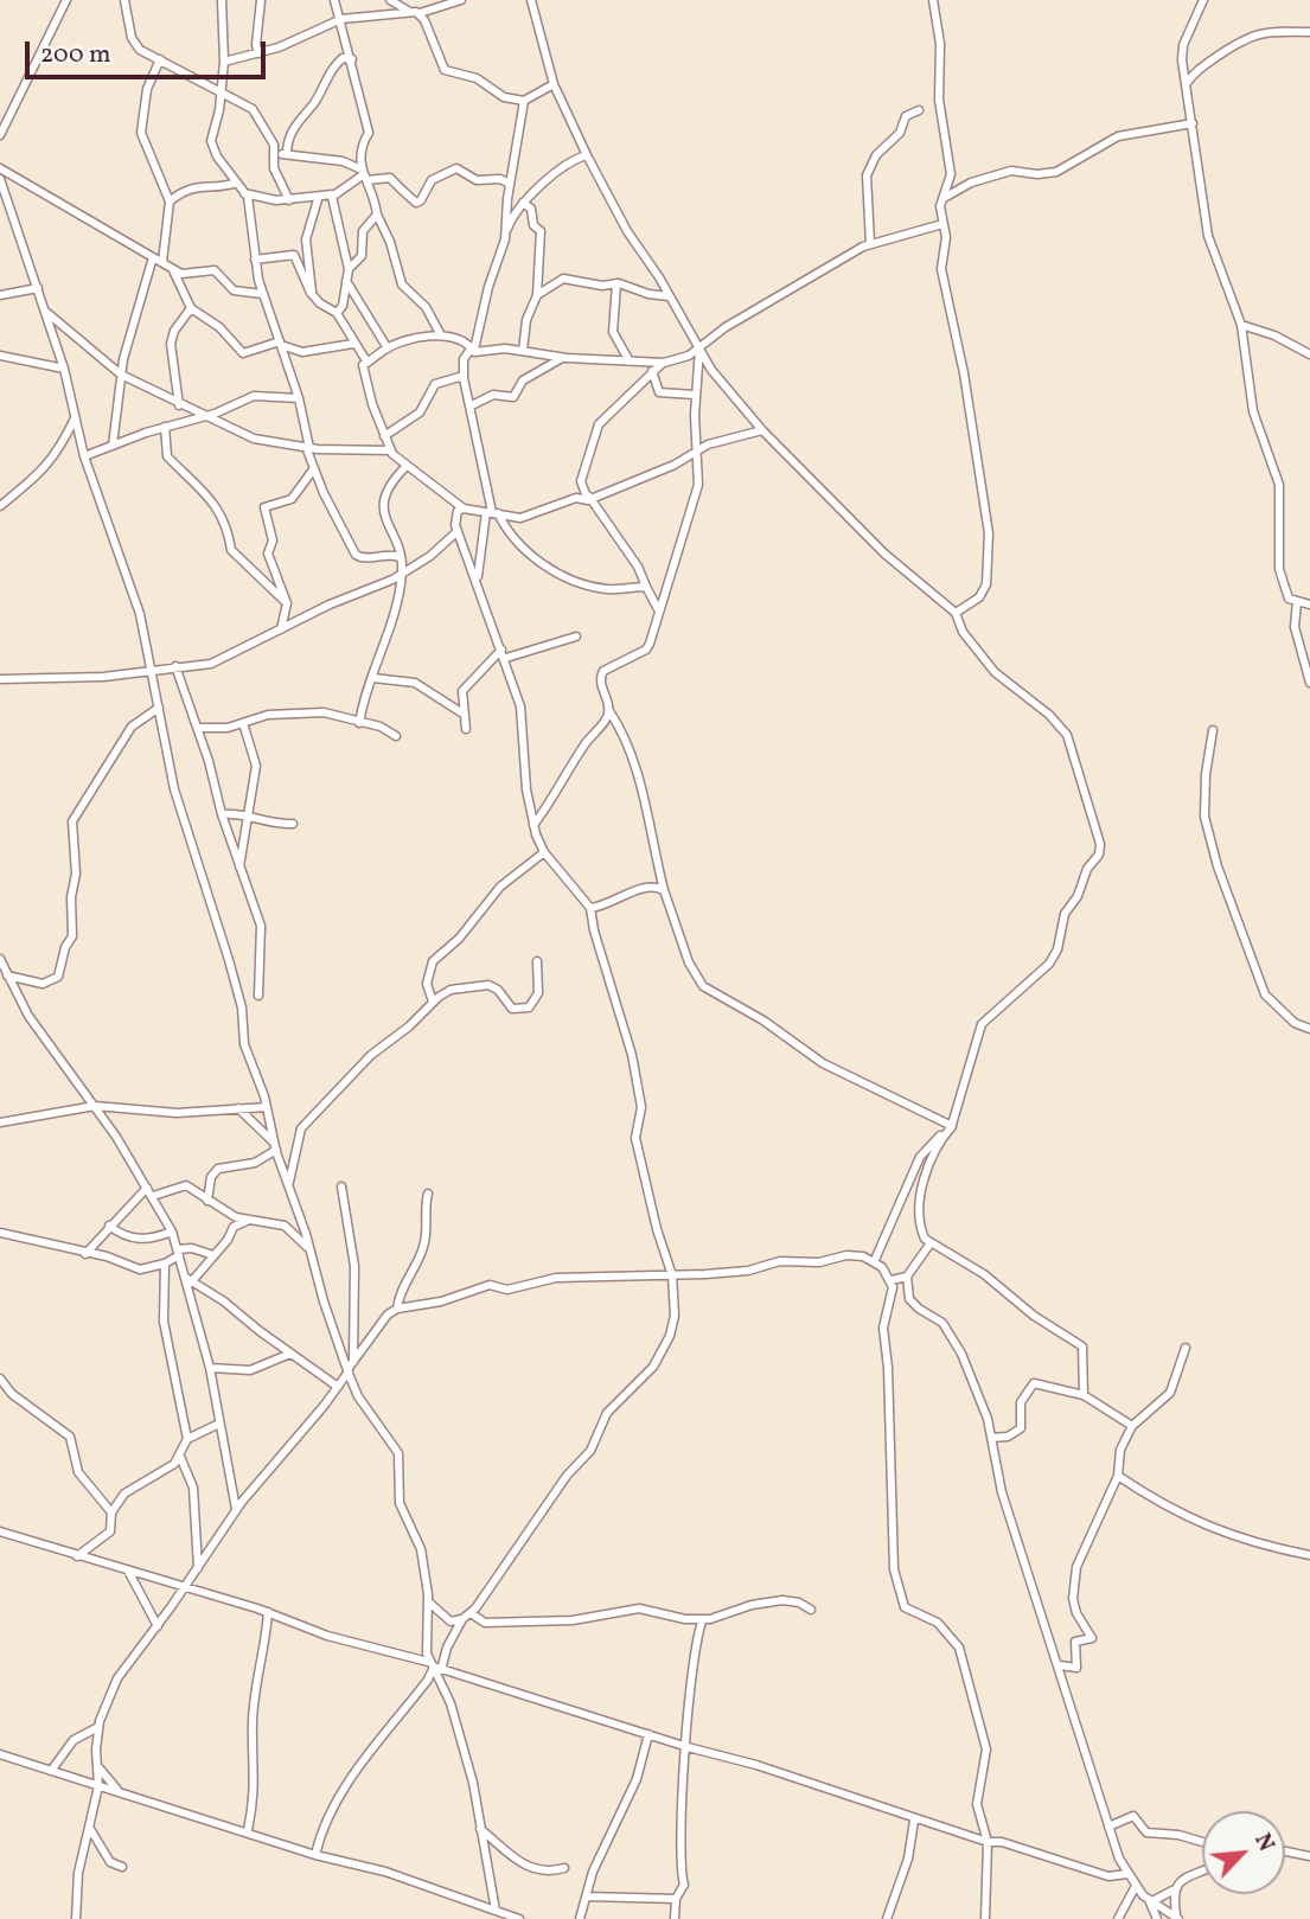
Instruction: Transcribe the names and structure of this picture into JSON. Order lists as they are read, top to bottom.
{
  "scale_bar": "200 m",
  "north": "top right"
}
